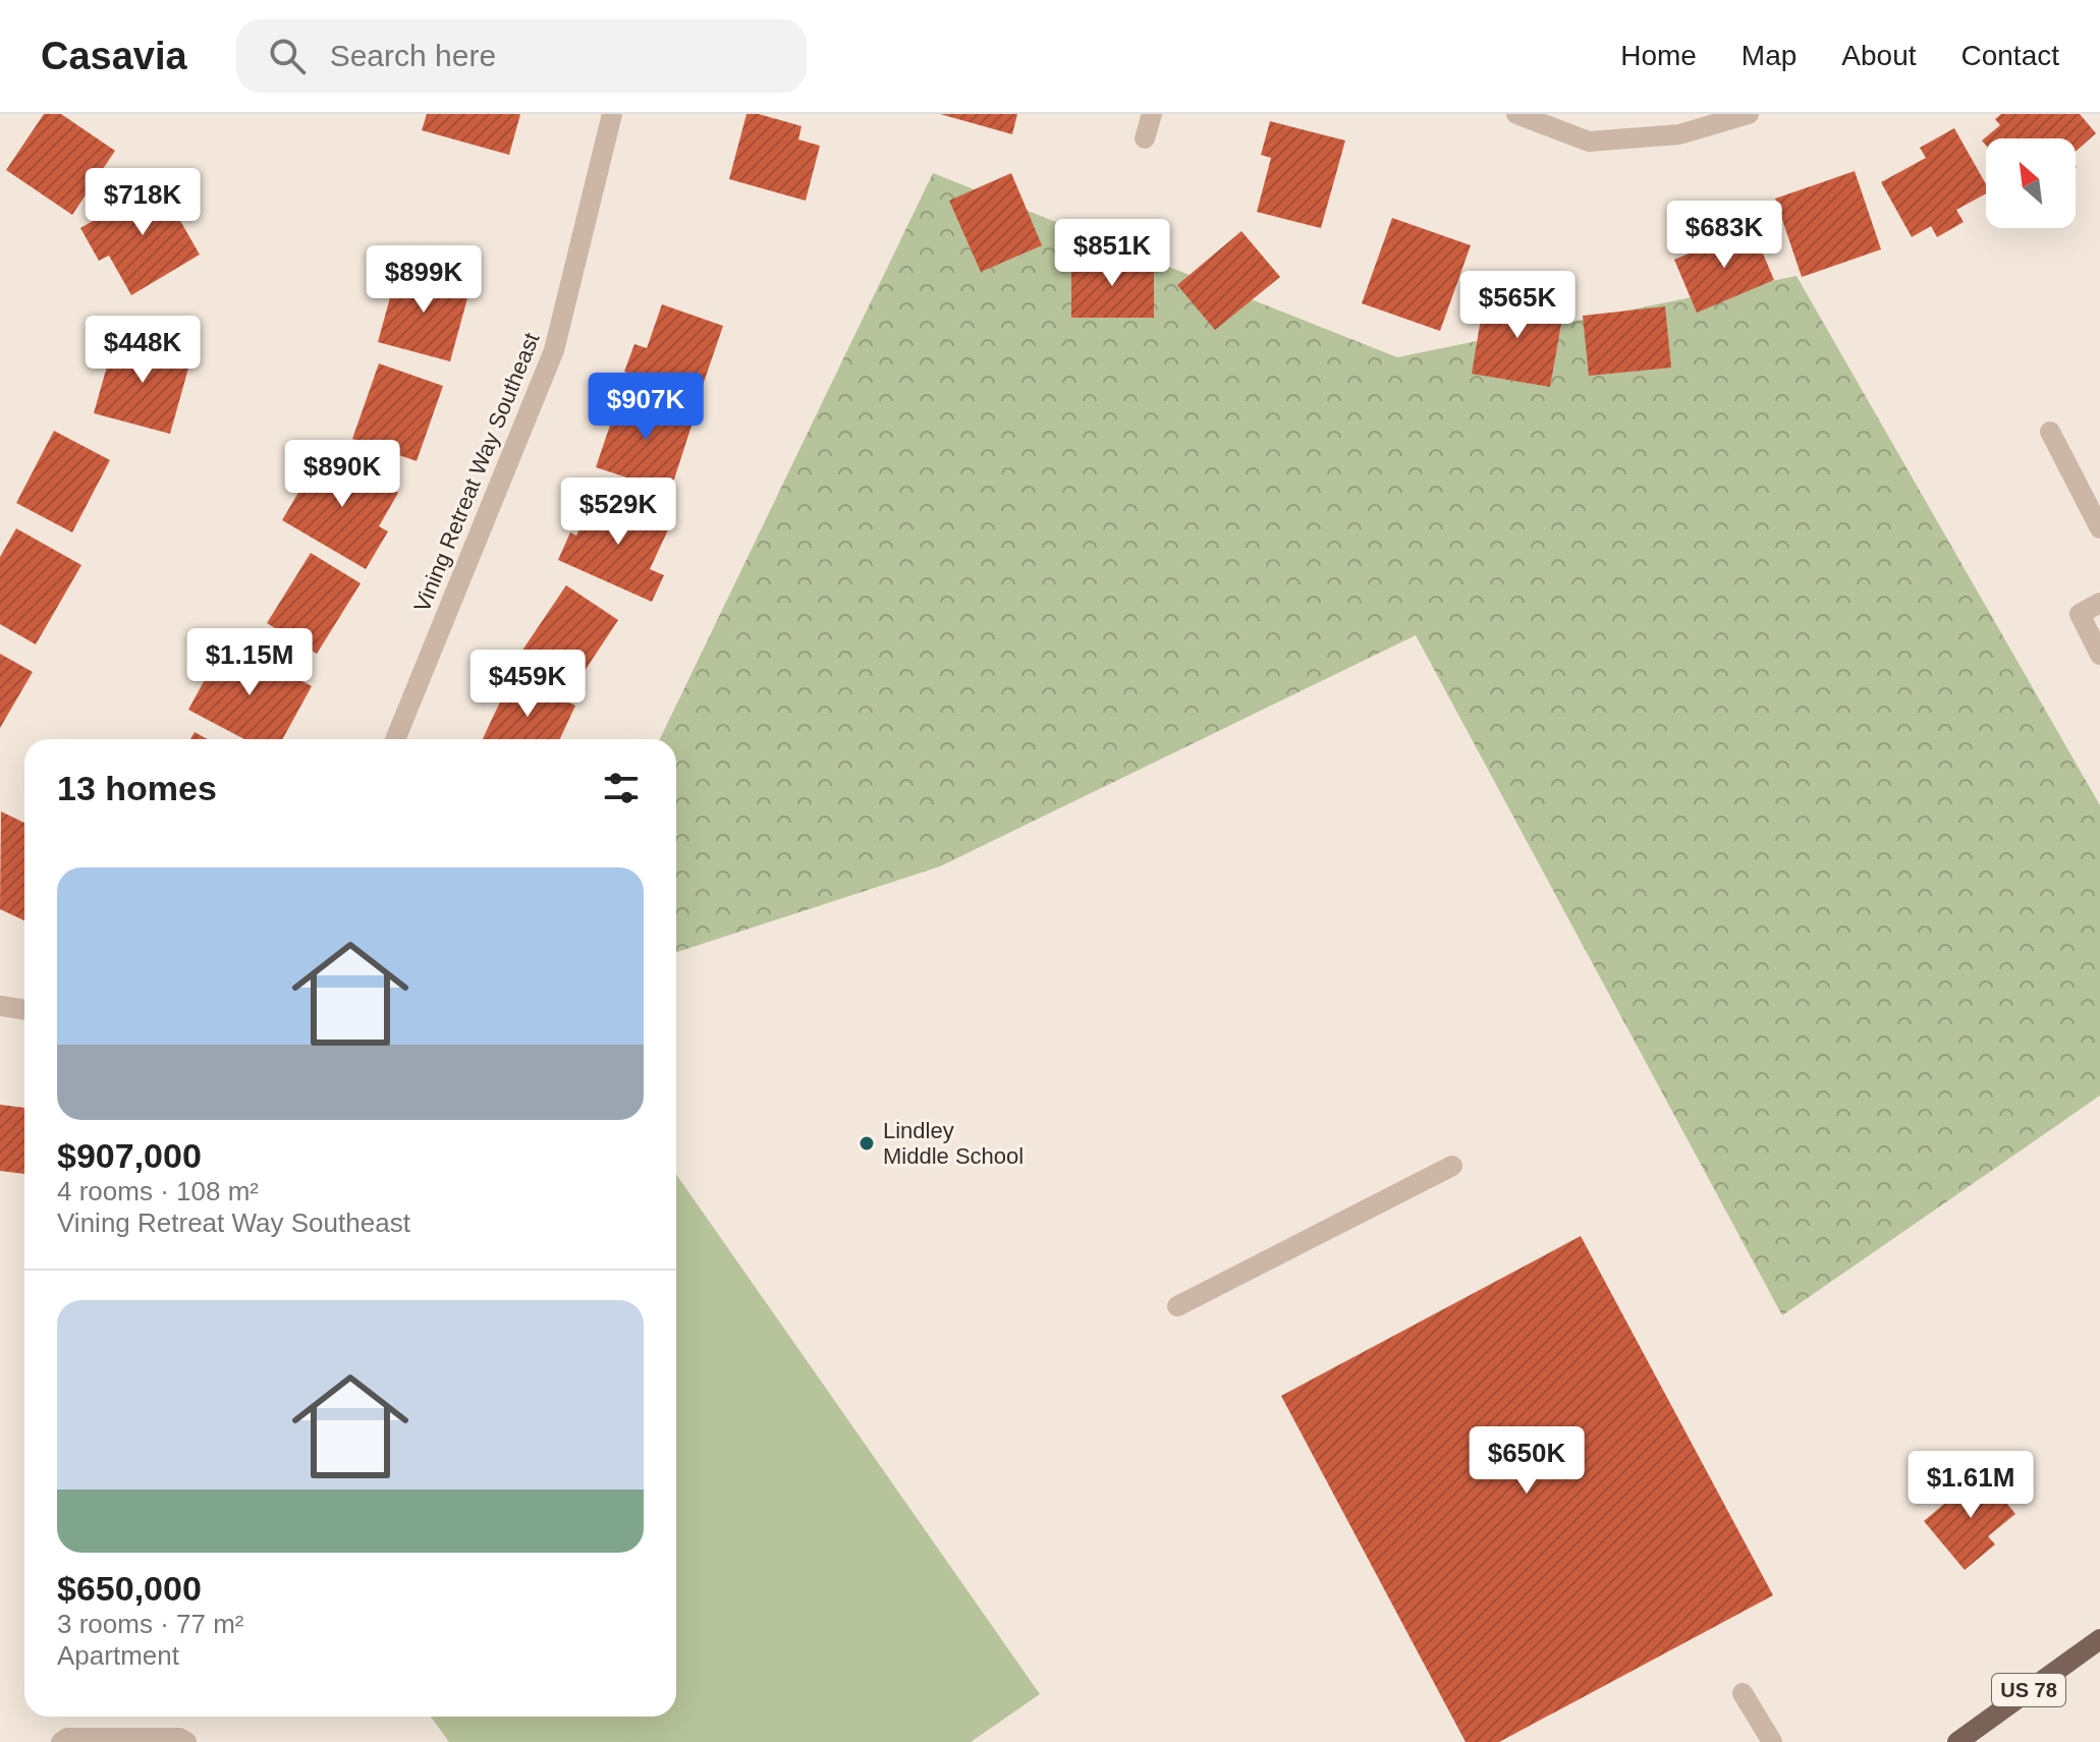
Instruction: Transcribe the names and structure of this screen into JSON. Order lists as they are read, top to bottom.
{
  "streets": {
    "main road": ["US 78"],
    "street": ["Vining Retreat Way Southeast"]
  },
  "places": ["Lindley Middle School"],
  "north": "top left",
  "page": {
    "header": "Casavia",
    "search": "Search here",
    "nav": [
      "Home",
      "Map",
      "About",
      "Contact"
    ],
    "price": [
      "$718K",
      "$683K",
      "$851K",
      "$899K",
      "$565K",
      "$448K",
      "$907K",
      "$890K",
      "$529K",
      "$1.15M",
      "$459K",
      "$650K",
      "$1.61M"
    ],
    "heading": "13 homes",
    "list": [
      {
        "name": "$907,000",
        "note": "4 rooms · 108 m² · Vining Retreat Way Southeast"
      },
      {
        "name": "$650,000",
        "note": "3 rooms · 77 m² · Apartment"
      }
    ]
  }
}
